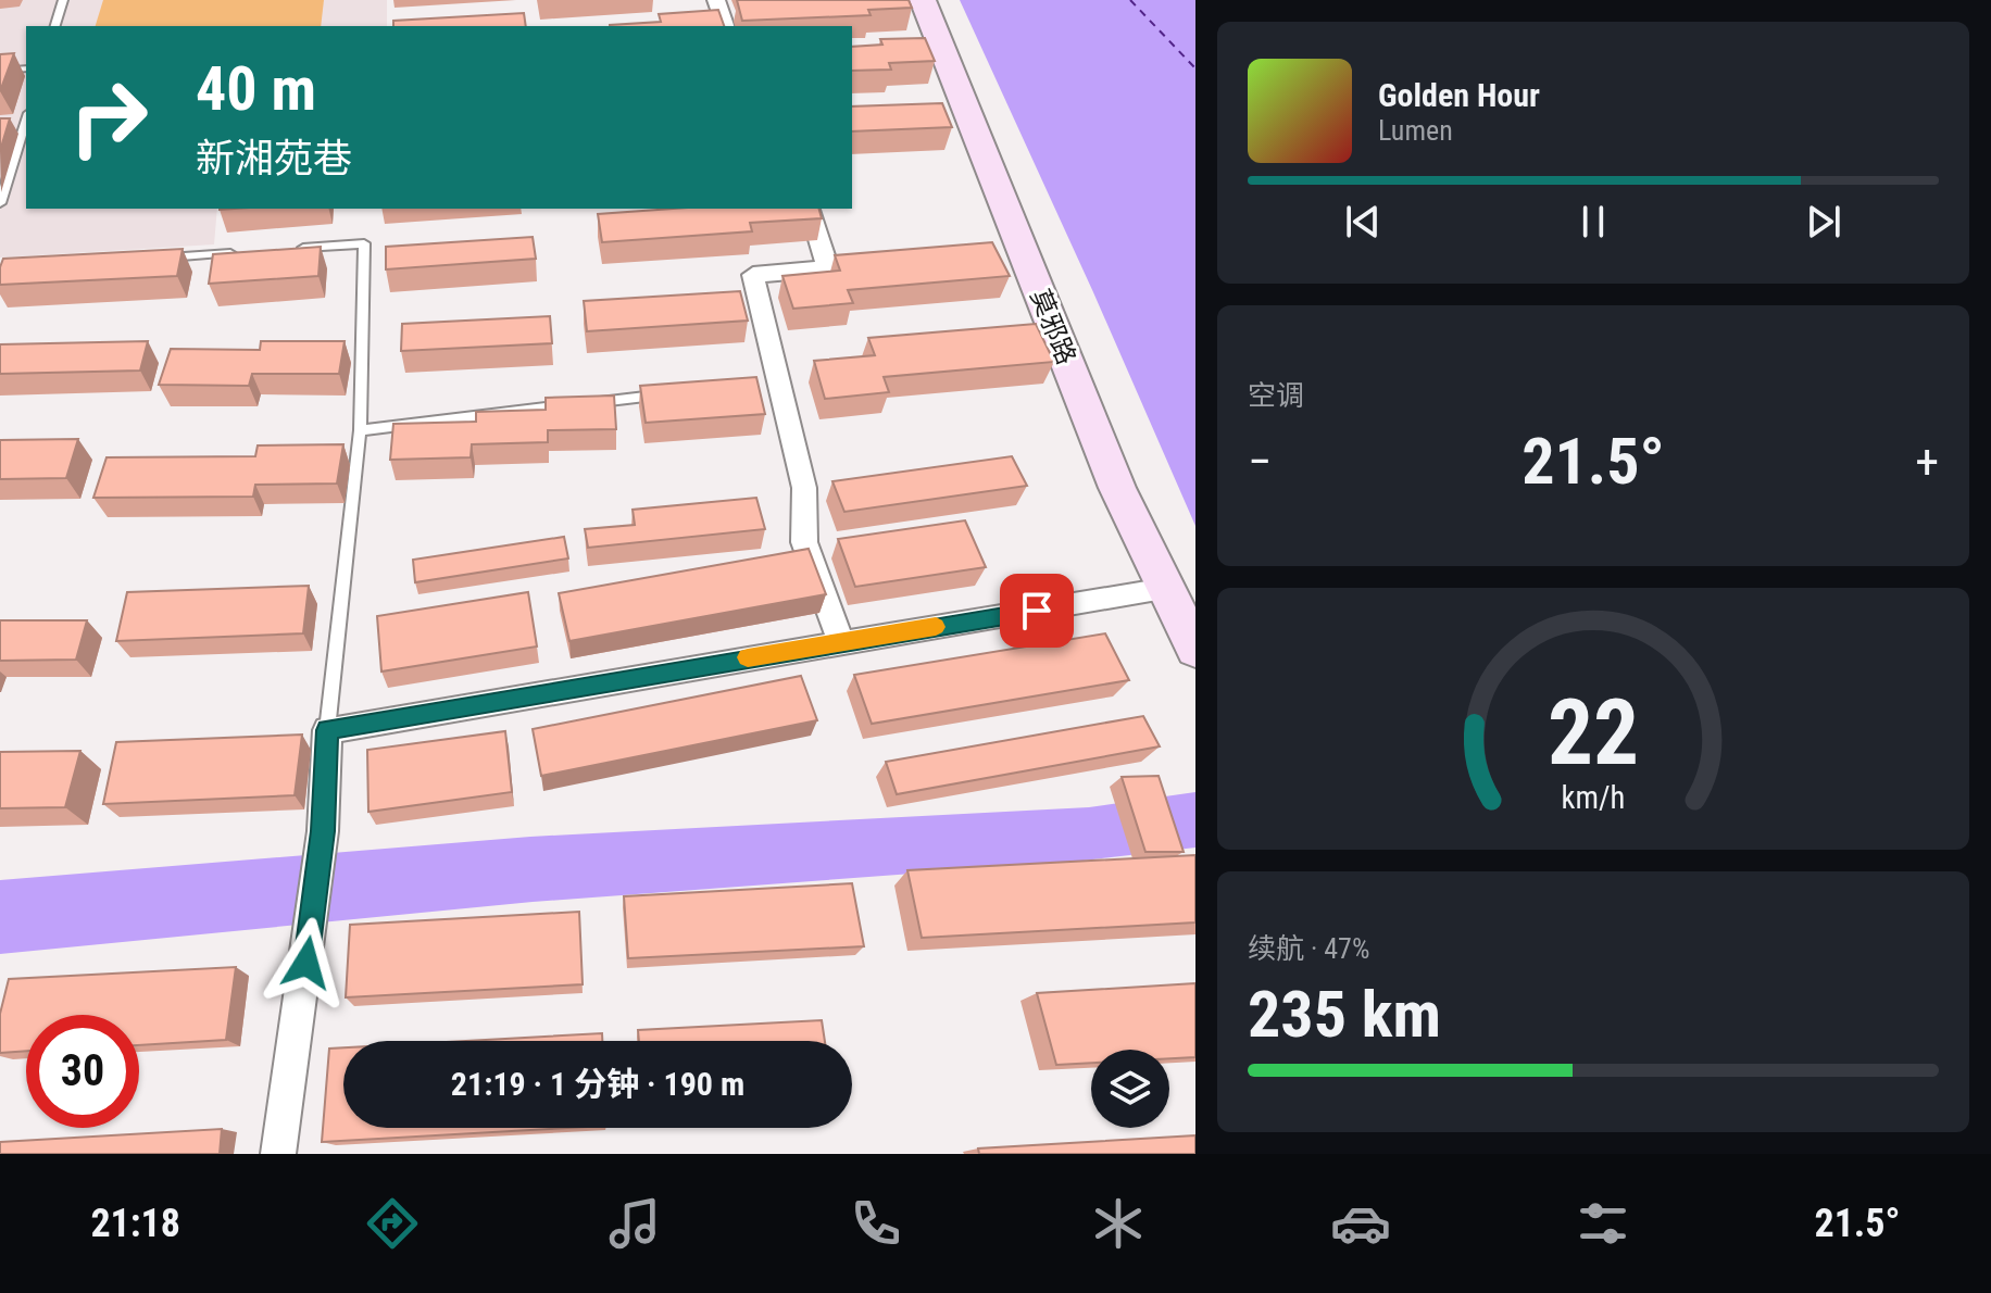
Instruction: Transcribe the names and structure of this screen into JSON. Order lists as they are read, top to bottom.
{
  "streets": {
    "main road": ["莫邪路"]
  },
  "page": {
    "turn": ["40 m", "新湘苑巷"],
    "song": ["Golden Hour", "Lumen"],
    "tile": [
      "空调",
      ["续航 · 47%", "235 km"]
    ],
    "heat": ["−", "21.5°", "+"],
    "limit": "30",
    "trip": "21:19 · 1 分钟 · 190 m",
    "tabs": ["21:18", "21.5°"],
    "gauge": ["22", "km/h"]
  }
}
